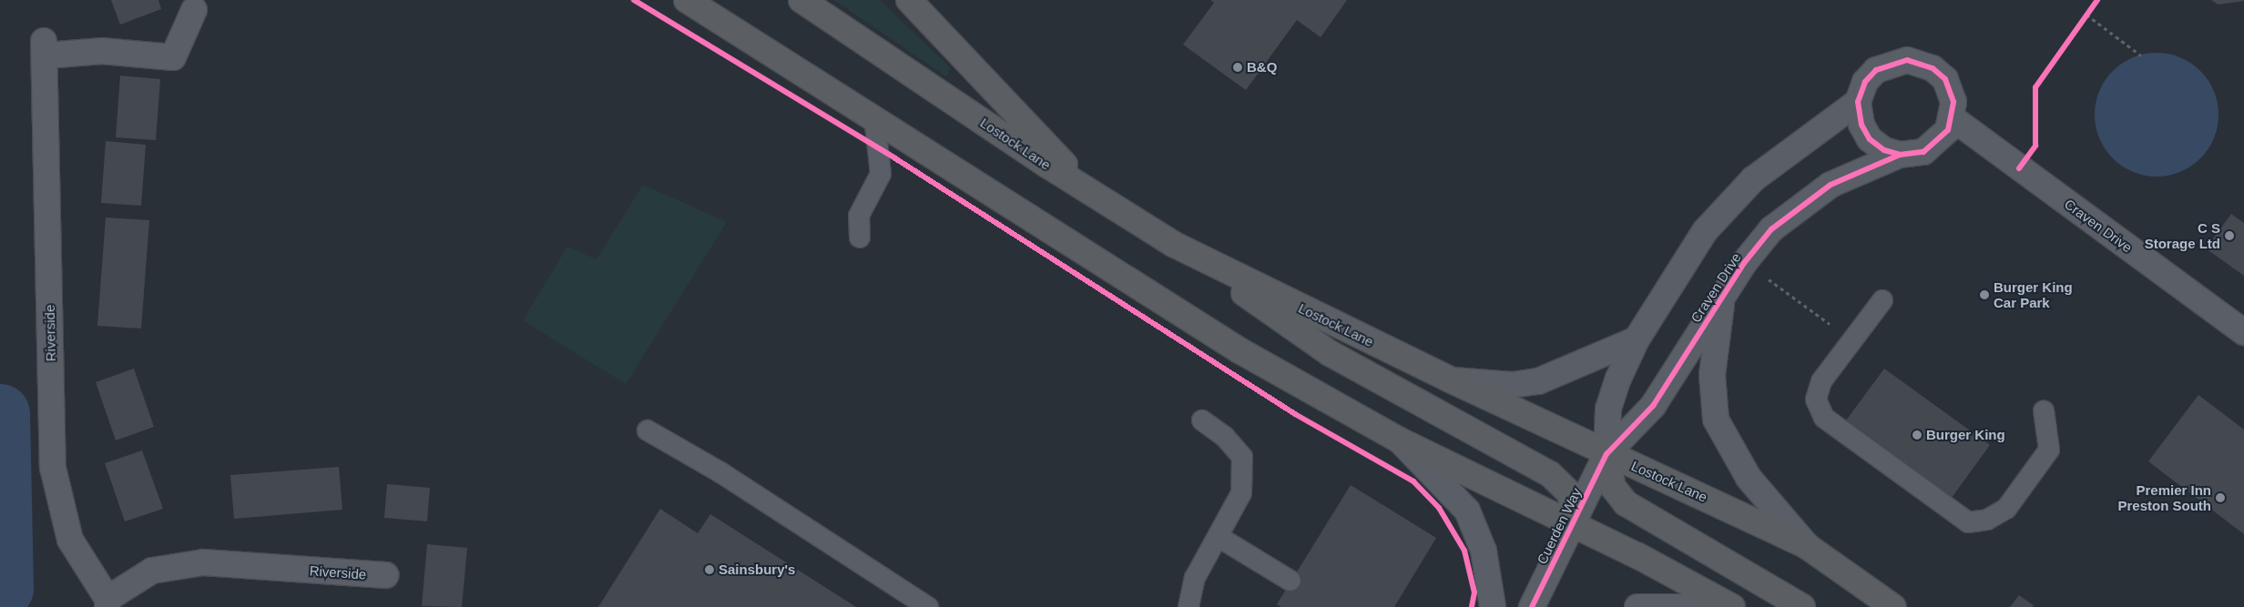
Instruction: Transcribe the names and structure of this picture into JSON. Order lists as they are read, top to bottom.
{
  "streets": {
    "highway": ["Lostock Lane"],
    "street": ["Craven Drive", "Riverside", "Cuerden Way"]
  },
  "crossings": [
    ["Lostock Lane", "Craven Drive"],
    ["Lostock Lane", "Cuerden Way"],
    ["Craven Drive", "Cuerden Way"]
  ],
  "places": [
    "B&Q",
    "C S Storage Ltd",
    "Burger King Car Park",
    "Burger King",
    "Premier Inn Preston South",
    "Sainsbury's"
  ]
}
